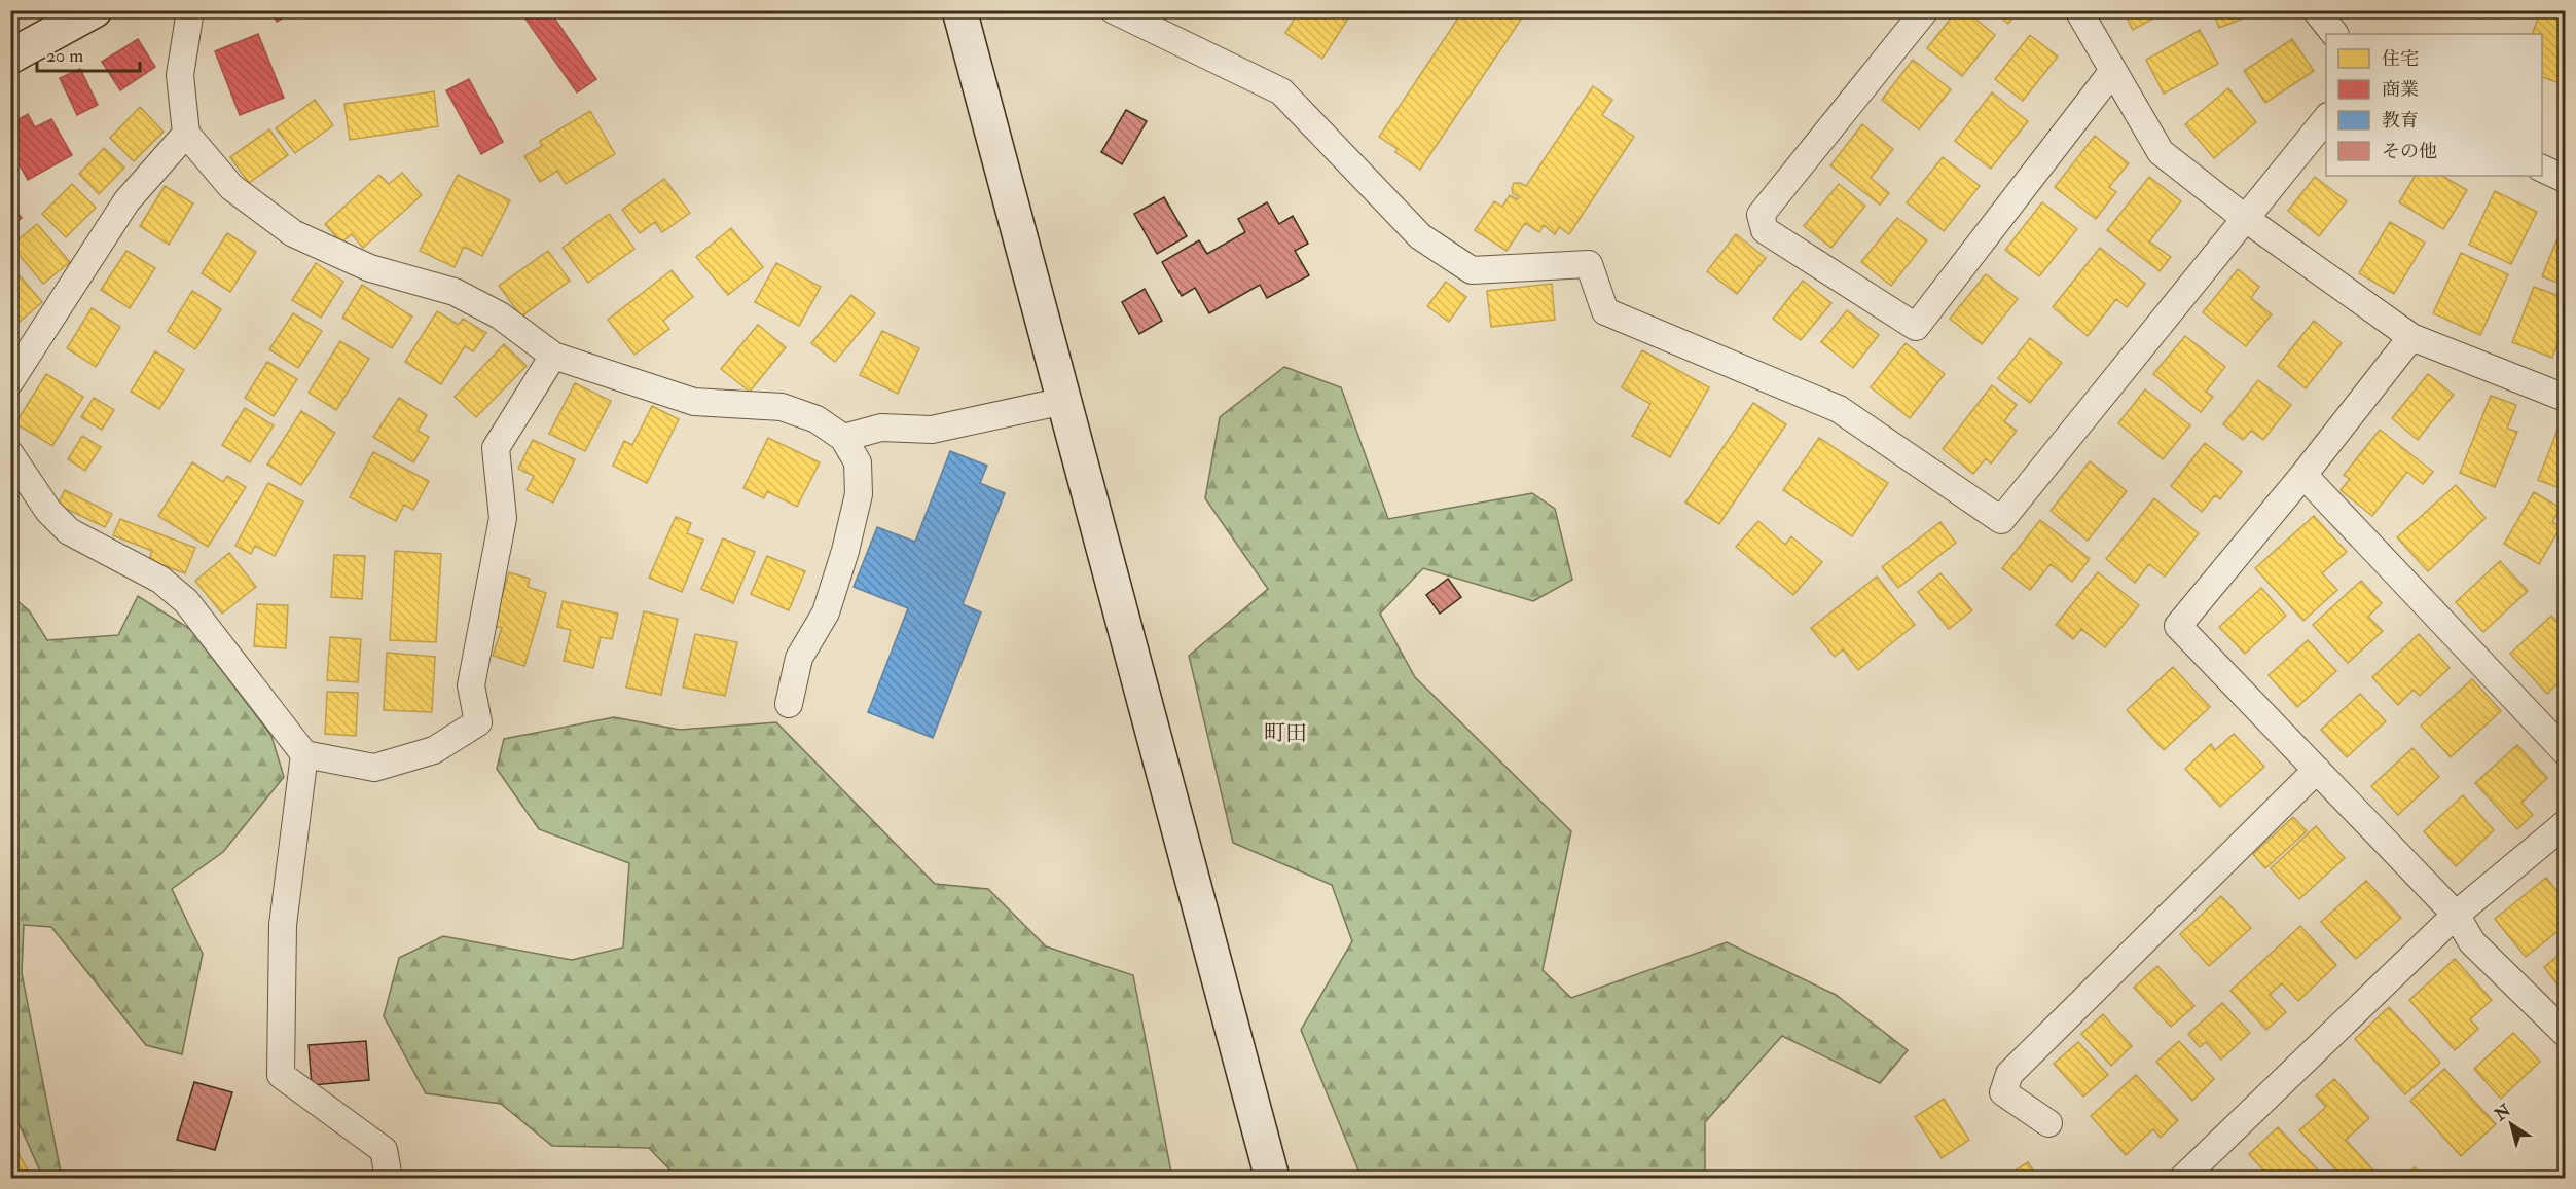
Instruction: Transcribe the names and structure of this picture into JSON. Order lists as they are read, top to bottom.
{
  "districts": ["町田"],
  "legend": [
    "住宅",
    "商業",
    "教育",
    "その他"
  ],
  "scale_bar": "20 m",
  "north": "top left"
}
